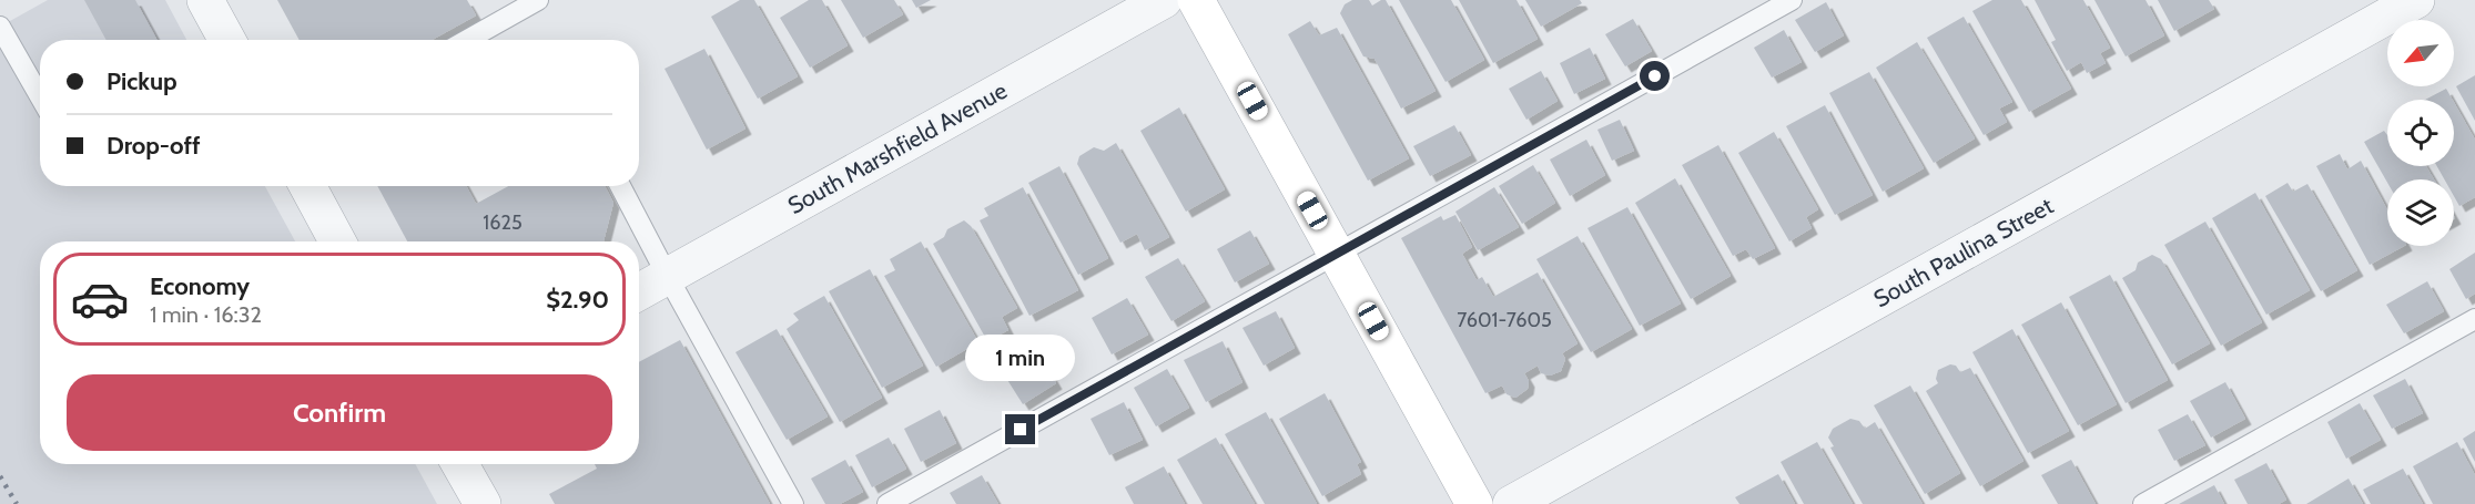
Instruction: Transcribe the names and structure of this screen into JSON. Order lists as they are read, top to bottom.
{
  "streets": {
    "street": ["South Marshfield Avenue", "South Paulina Street"]
  },
  "house_numbers": ["1625", "7601-7605"],
  "north": "bottom left",
  "page": {
    "banner": ["Pickup", "Drop-off"],
    "list": [
      {
        "name": "Economy",
        "note": "1 min · 16:32",
        "value": "$2.90"
      }
    ],
    "bubble": "1 min",
    "buttons": "Confirm"
  }
}
